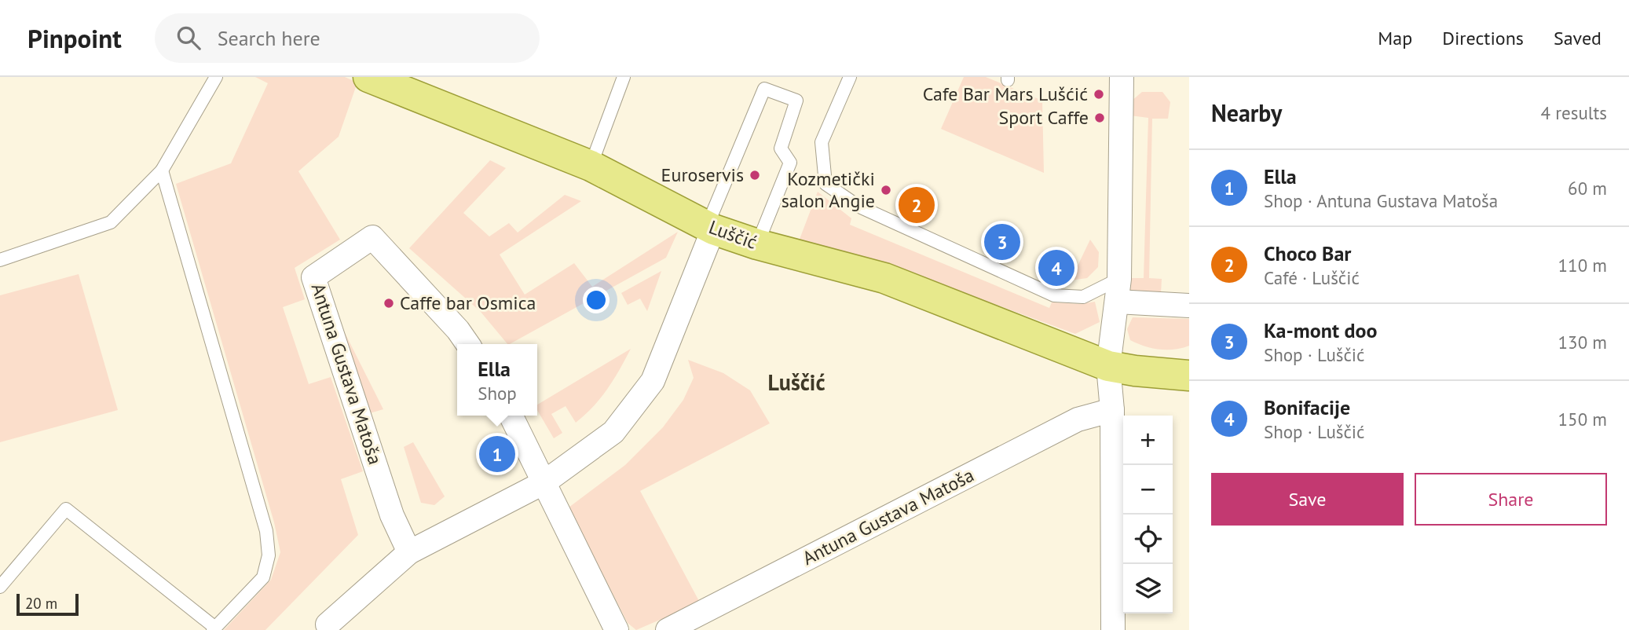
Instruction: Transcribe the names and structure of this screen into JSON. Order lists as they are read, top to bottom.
{
  "streets": {
    "main road": ["Luščić"],
    "street": ["Antuna Gustava Matoša"]
  },
  "districts": ["Luščić"],
  "places": [
    "Cafe Bar Mars Lušćić",
    "Sport Caffe",
    "Euroservis",
    "Kozmetički salon Angie",
    "Caffe bar Osmica"
  ],
  "scale_bar": "20 m",
  "page": {
    "header": "Pinpoint",
    "search": "Search here",
    "nav": ["Map", "Directions", "Saved"],
    "heading": ["Nearby", "4 results"],
    "list": [
      {
        "mark": "1",
        "name": "Ella",
        "note": "Shop · Antuna Gustava Matoša",
        "value": "60 m"
      },
      {
        "mark": "2",
        "name": "Choco Bar",
        "note": "Café · Luščić",
        "value": "110 m"
      },
      {
        "mark": "3",
        "name": "Ka-mont doo",
        "note": "Shop · Luščić",
        "value": "130 m"
      },
      {
        "mark": "4",
        "name": "Bonifacije",
        "note": "Shop · Luščić",
        "value": "150 m"
      }
    ],
    "pins": [
      "2",
      "3",
      "4",
      "1"
    ],
    "popup": ["Ella", "Shop"],
    "map_buttons": ["+", "−"],
    "buttons": ["Save", "Share"],
    "scale": "20 m"
  }
}
